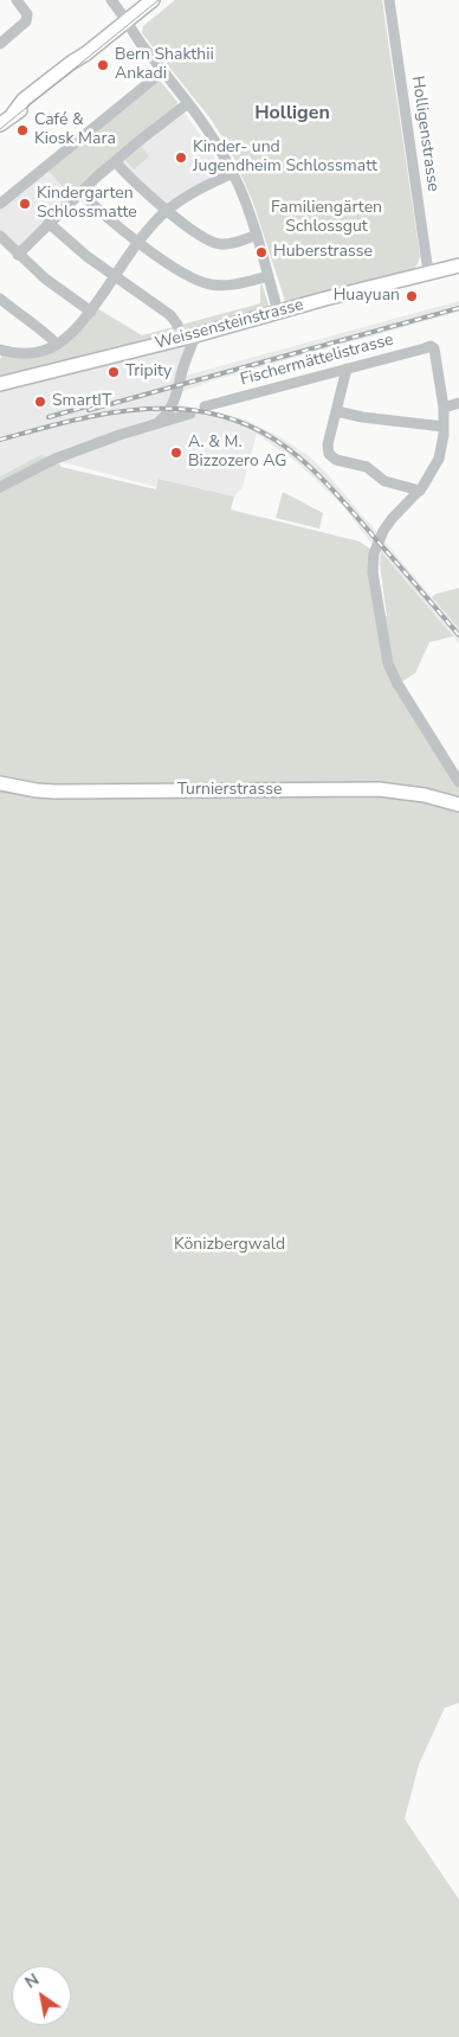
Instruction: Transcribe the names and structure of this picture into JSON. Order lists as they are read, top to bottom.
{
  "streets": {
    "main road": ["Weissensteinstrasse", "Turnierstrasse"],
    "street": ["Holligenstrasse", "Fischermättelistrasse"]
  },
  "crossings": [
    ["Holligenstrasse", "Weissensteinstrasse"]
  ],
  "districts": ["Holligen"],
  "parks": ["Familiengärten Schlossgut", "Könizbergwald"],
  "places": [
    "Bern Shakthii Ankadi",
    "Café & Kiosk Mara",
    "Kinder- und Jugendheim Schlossmatt",
    "Kindergarten Schlossmatte",
    "Huberstrasse",
    "Huayuan",
    "Tripity",
    "SmartIT",
    "A. & M. Bizzozero AG"
  ],
  "north": "top left"
}
